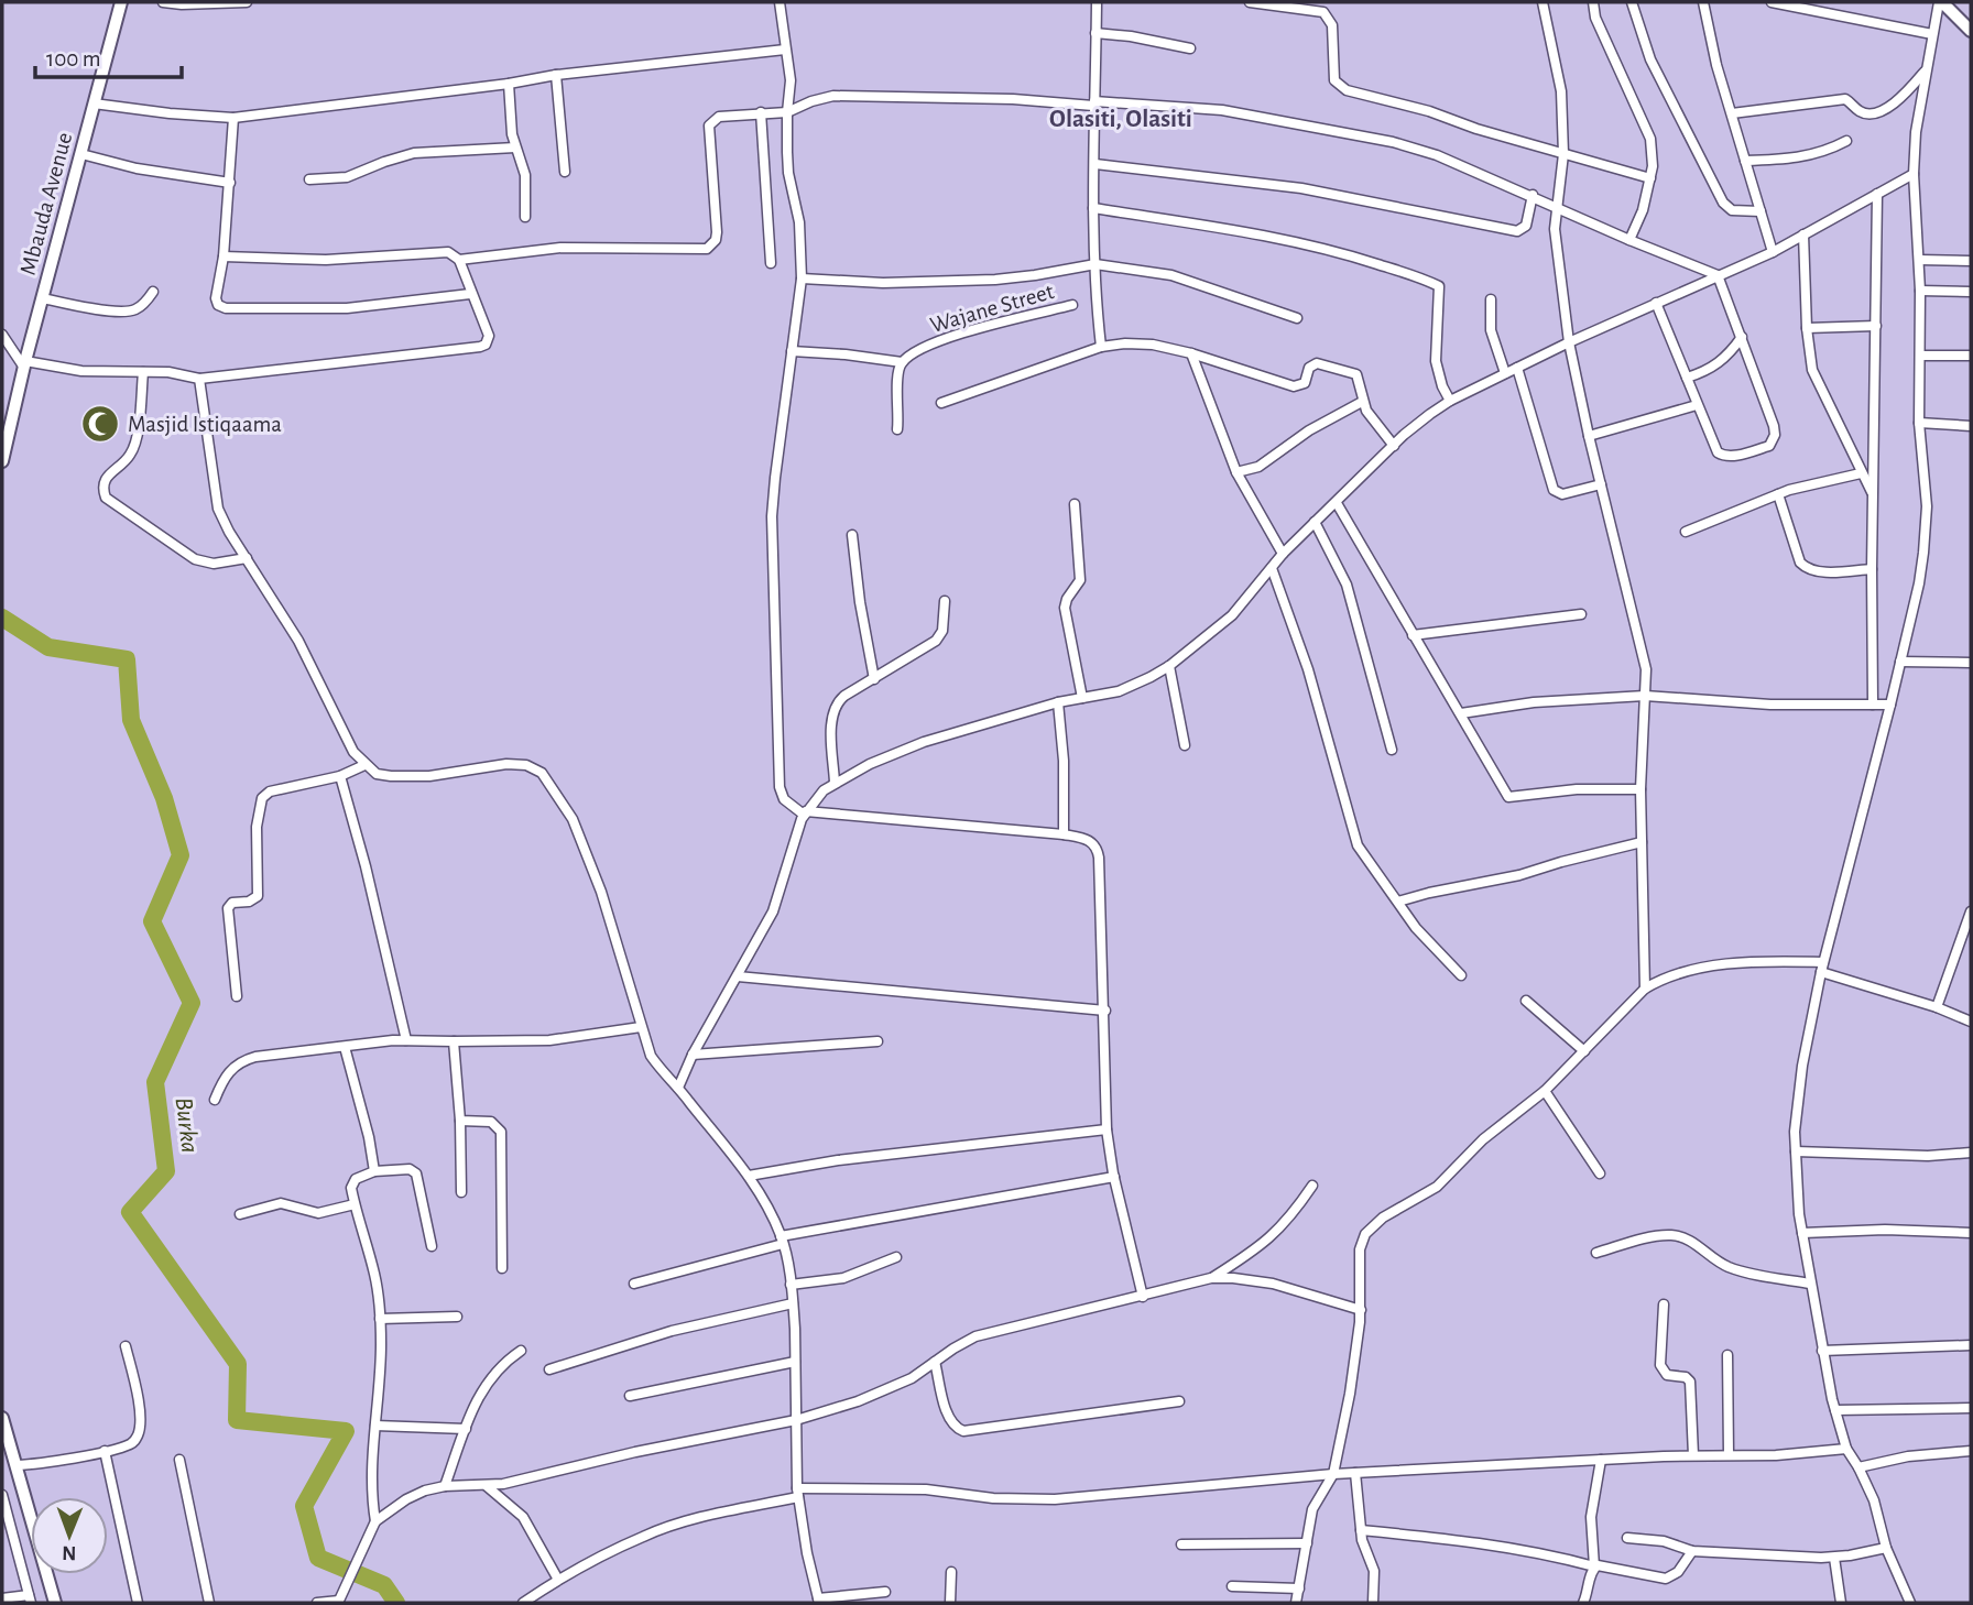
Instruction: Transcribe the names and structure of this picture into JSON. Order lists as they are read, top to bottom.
{
  "streets": {
    "street": ["Mbauda Avenue", "Wajane Street"]
  },
  "districts": ["Olasiti, Olasiti"],
  "water": ["Burka"],
  "places": {
    "mosque": ["Masjid Istiqaama"]
  },
  "scale_bar": "100 m",
  "north": "bottom"
}
